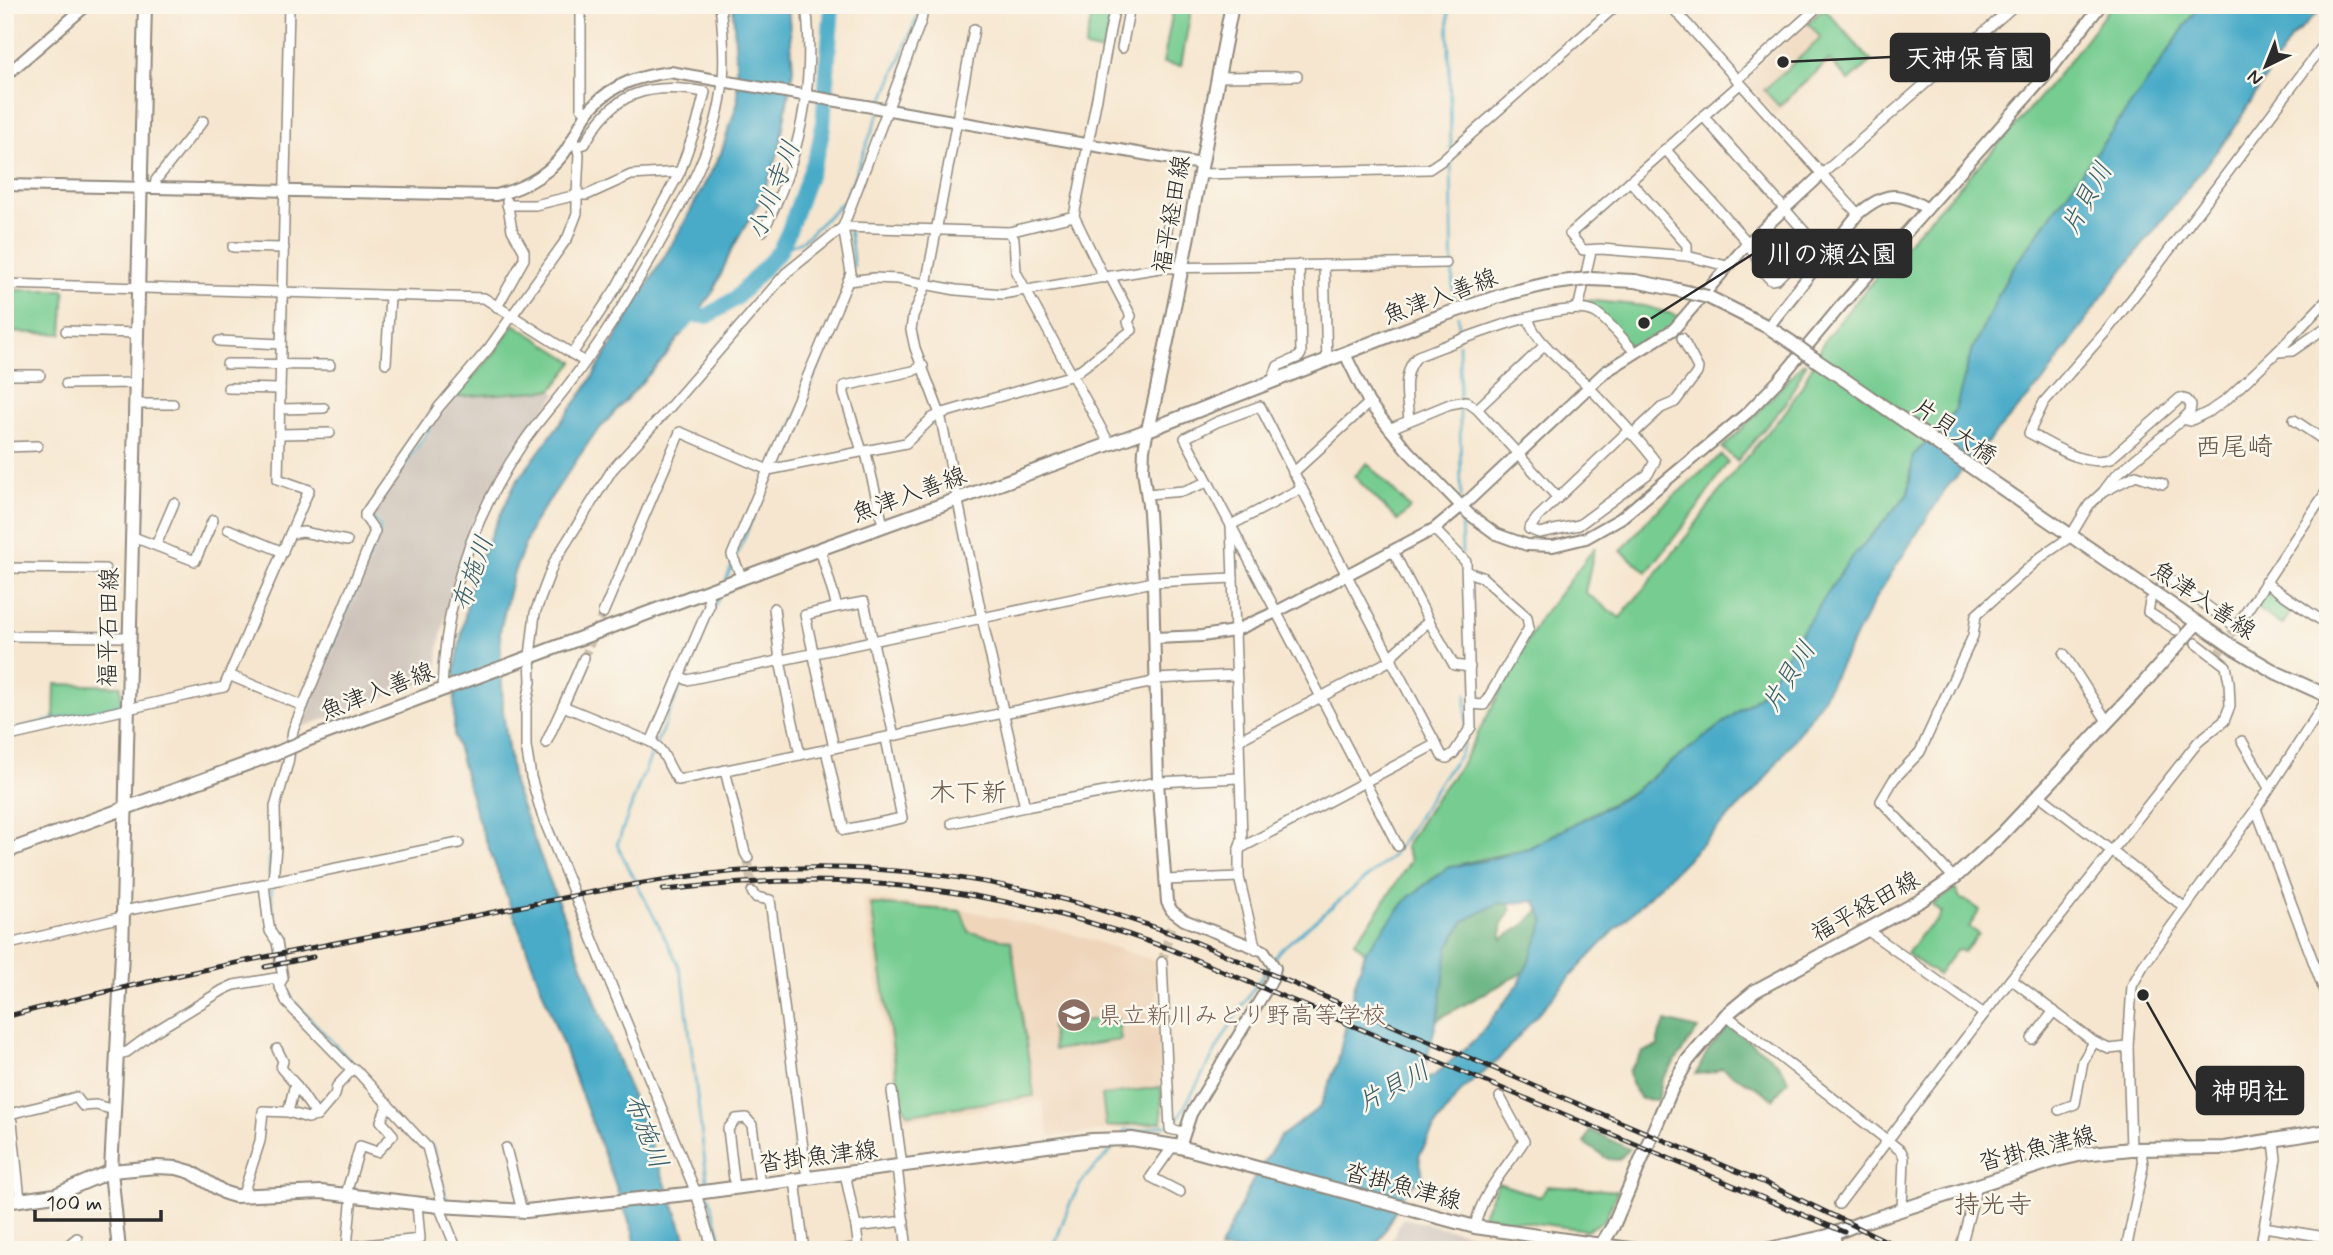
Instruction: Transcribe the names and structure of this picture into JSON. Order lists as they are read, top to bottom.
{
  "streets": {
    "main road": [
      "福平経田線",
      "魚津入善線",
      "片貝大橋",
      "福平石田線",
      "沓掛魚津線"
    ]
  },
  "crossings": [
    ["福平経田線", "魚津入善線"],
    ["福平経田線", "沓掛魚津線"],
    ["魚津入善線", "片貝大橋"],
    ["魚津入善線", "福平石田線"],
    ["福平石田線", "沓掛魚津線"]
  ],
  "districts": ["西尾崎", "木下新", "持光寺"],
  "water": ["小川寺川", "片貝川", "布施川"],
  "places": {
    "other": ["天神保育園", "川の瀬公園", "神明社"],
    "school or university": ["県立新川みどり野高等学校"]
  },
  "scale_bar": "100 m",
  "north": "bottom left"
}
